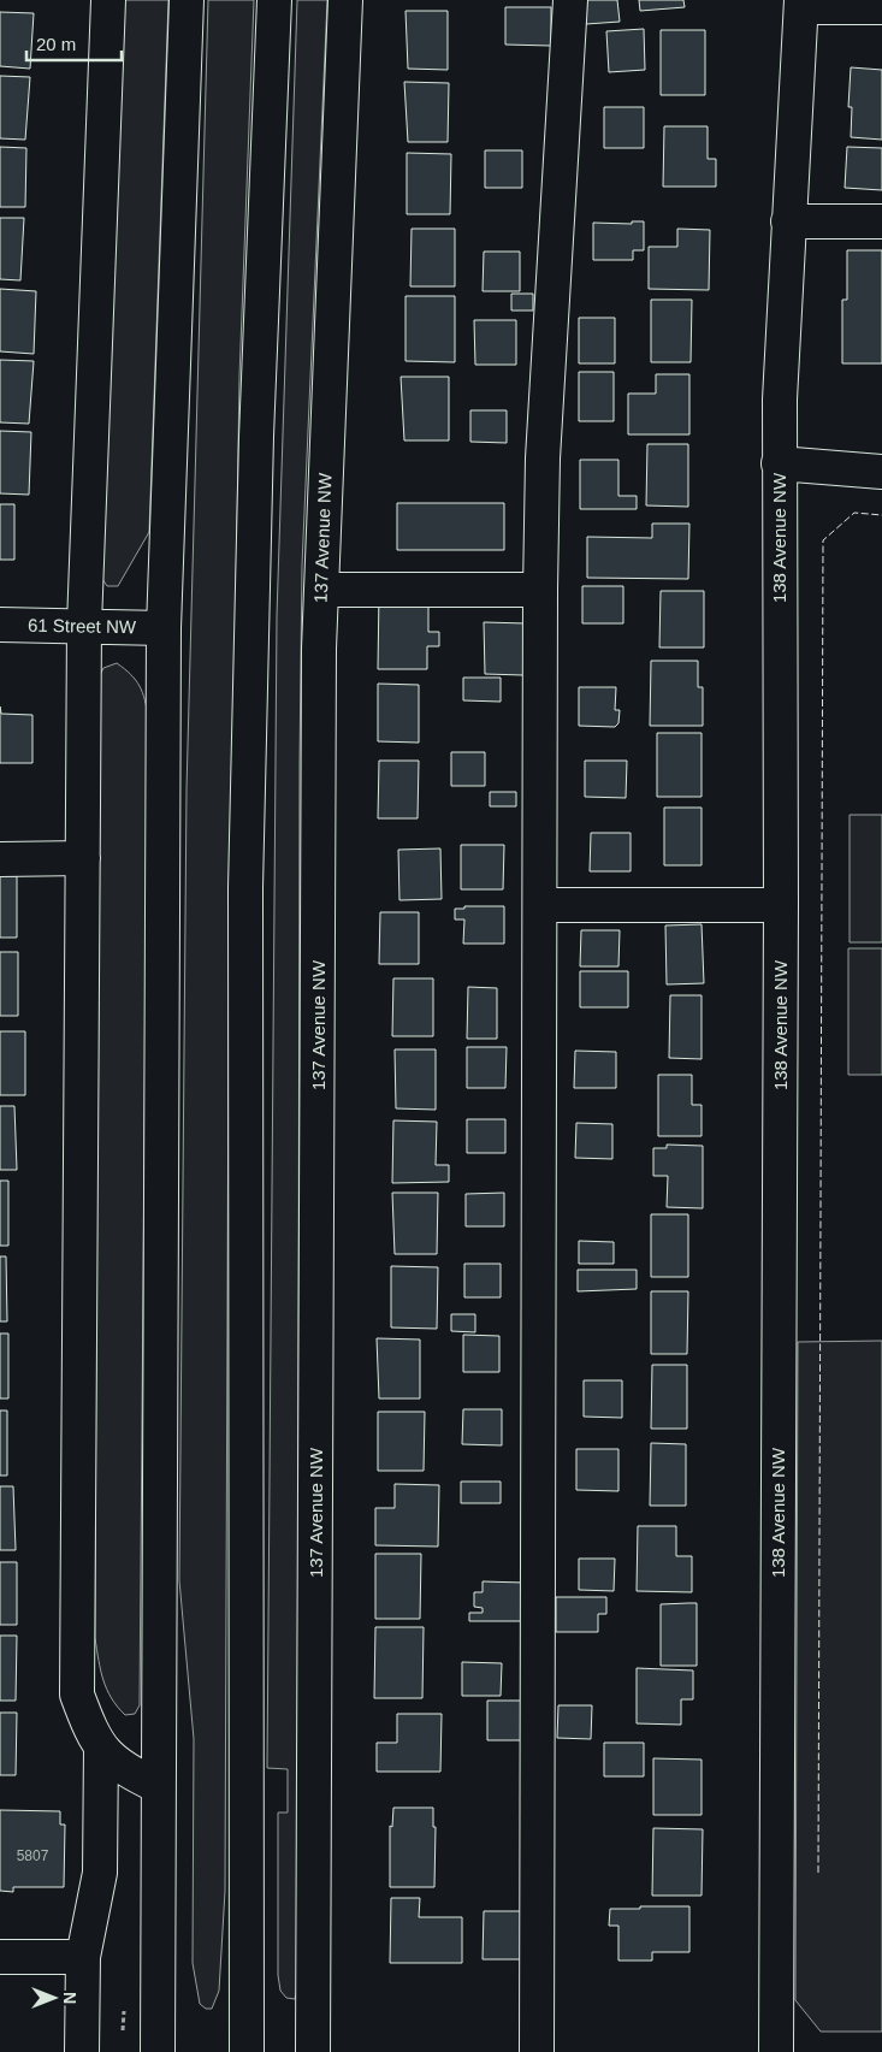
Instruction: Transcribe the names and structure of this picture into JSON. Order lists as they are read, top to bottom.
{
  "streets": {
    "street": ["137 Avenue NW", "138 Avenue NW", "61 Street NW"]
  },
  "house_numbers": ["5807"],
  "scale_bar": "20 m",
  "north": "right"
}
